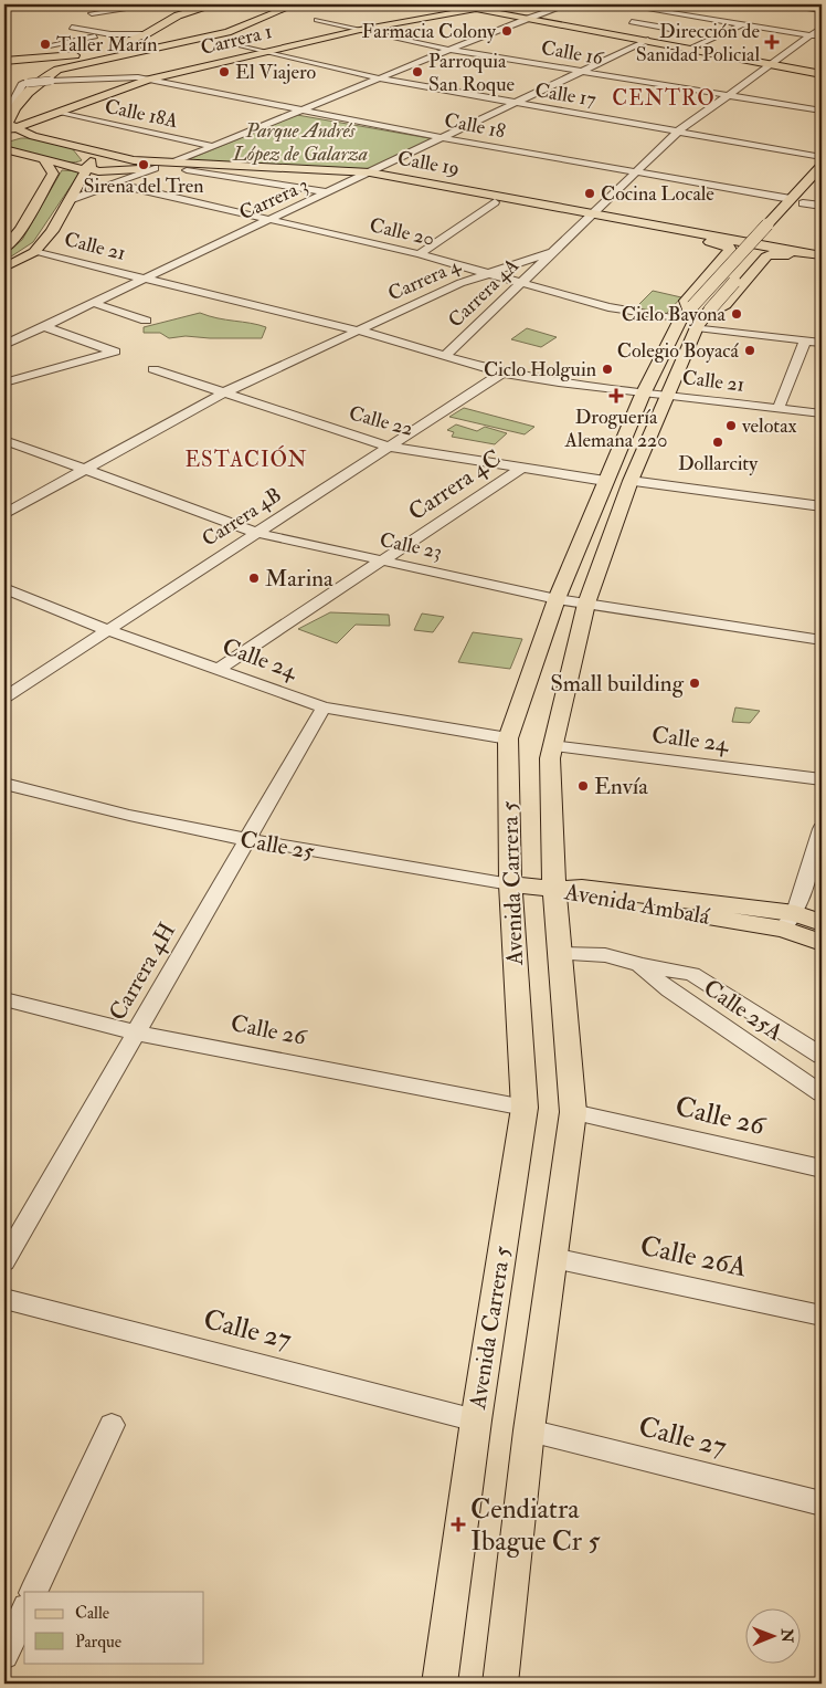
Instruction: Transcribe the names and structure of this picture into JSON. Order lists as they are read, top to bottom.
{
  "streets": {
    "main road": [
      "Carrera 1",
      "Calle 19",
      "Calle 25",
      "Avenida Carrera 5",
      "Avenida Ambalá"
    ],
    "street": [
      "Calle 16",
      "Calle 17",
      "Calle 18A",
      "Calle 18",
      "Carrera 3",
      "Calle 20",
      "Calle 21",
      "Carrera 4",
      "Carrera 4A",
      "Calle 22",
      "Carrera 4C",
      "Carrera 4B",
      "Calle 23",
      "Calle 24",
      "Carrera 4H",
      "Calle 25A",
      "Calle 26",
      "Calle 26A",
      "Calle 27"
    ]
  },
  "crossings": [
    ["Carrera 1", "Calle 16"],
    ["Carrera 1", "Calle 17"],
    ["Carrera 1", "Calle 18A"],
    ["Carrera 1", "Calle 18"],
    ["Carrera 1", "Calle 19"],
    ["Calle 16", "Carrera 3"],
    ["Calle 16", "Carrera 4"],
    ["Calle 17", "Carrera 3"],
    ["Calle 17", "Carrera 4"],
    ["Calle 18", "Carrera 3"],
    ["Calle 18", "Carrera 4"],
    ["Calle 18", "Avenida Carrera 5"],
    ["Calle 19", "Carrera 3"],
    ["Calle 19", "Carrera 4"],
    ["Carrera 3", "Calle 20"],
    ["Carrera 3", "Calle 21"],
    ["Calle 20", "Carrera 4"],
    ["Calle 20", "Carrera 4A"],
    ["Calle 20", "Avenida Carrera 5"],
    ["Calle 21", "Carrera 4"],
    ["Calle 21", "Carrera 4A"],
    ["Calle 21", "Carrera 4B"],
    ["Calle 21", "Avenida Carrera 5"],
    ["Carrera 4", "Carrera 4A"],
    ["Carrera 4", "Calle 22"],
    ["Carrera 4", "Calle 23"],
    ["Calle 22", "Carrera 4C"],
    ["Calle 22", "Carrera 4B"],
    ["Calle 22", "Avenida Carrera 5"],
    ["Carrera 4C", "Calle 23"],
    ["Carrera 4C", "Calle 24"],
    ["Carrera 4B", "Calle 23"],
    ["Carrera 4B", "Calle 24"],
    ["Calle 23", "Avenida Carrera 5"],
    ["Calle 24", "Avenida Carrera 5"],
    ["Calle 24", "Carrera 4H"],
    ["Calle 25", "Avenida Carrera 5"],
    ["Calle 25", "Avenida Ambalá"],
    ["Calle 25", "Carrera 4H"],
    ["Avenida Carrera 5", "Avenida Ambalá"],
    ["Avenida Carrera 5", "Calle 25A"],
    ["Avenida Carrera 5", "Calle 26"],
    ["Avenida Carrera 5", "Calle 26A"],
    ["Avenida Carrera 5", "Calle 27"],
    ["Carrera 4H", "Calle 26"]
  ],
  "districts": ["CENTRO", "ESTACIÓN"],
  "parks": ["Parque Andrés López de Galarza"],
  "places": {
    "other": [
      "Farmacia Colony",
      "Taller Marín",
      "El Viajero",
      "Parroquia San Roque",
      "Sirena del Tren",
      "Cocina Locale",
      "Ciclo Bayona",
      "Colegio Boyacá",
      "Ciclo Holguin",
      "velotax",
      "Dollarcity",
      "Marina",
      "Small building",
      "Envía"
    ],
    "health": ["Dirección de Sanidad Policial", "Droguería Alemana 220", "Cendiatra Ibague Cr 5"]
  },
  "legend": ["Calle", "Parque"],
  "north": "right"
}
